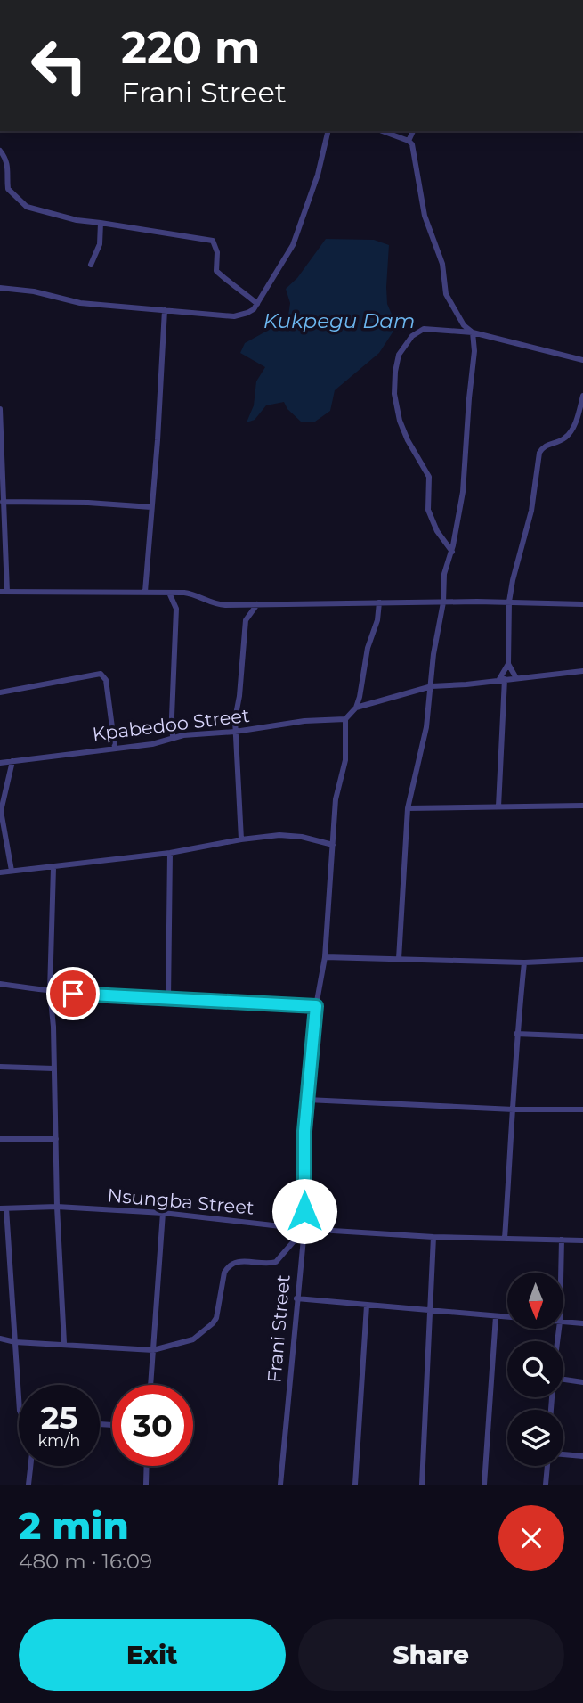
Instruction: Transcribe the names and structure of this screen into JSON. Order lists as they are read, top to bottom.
{
  "streets": {
    "street": ["Kpabedoo Street", "Nsungba Street", "Frani Street"]
  },
  "crossings": [
    ["Kpabedoo Street", "Frani Street"],
    ["Nsungba Street", "Frani Street"]
  ],
  "water": ["Kukpegu Dam"],
  "north": "bottom",
  "page": {
    "turn": ["220 m", "Frani Street"],
    "speed": "25 km/h",
    "limit": "30",
    "heading": ["2 min", "480 m · 16:09"],
    "buttons": ["Exit", "Share"]
  }
}
